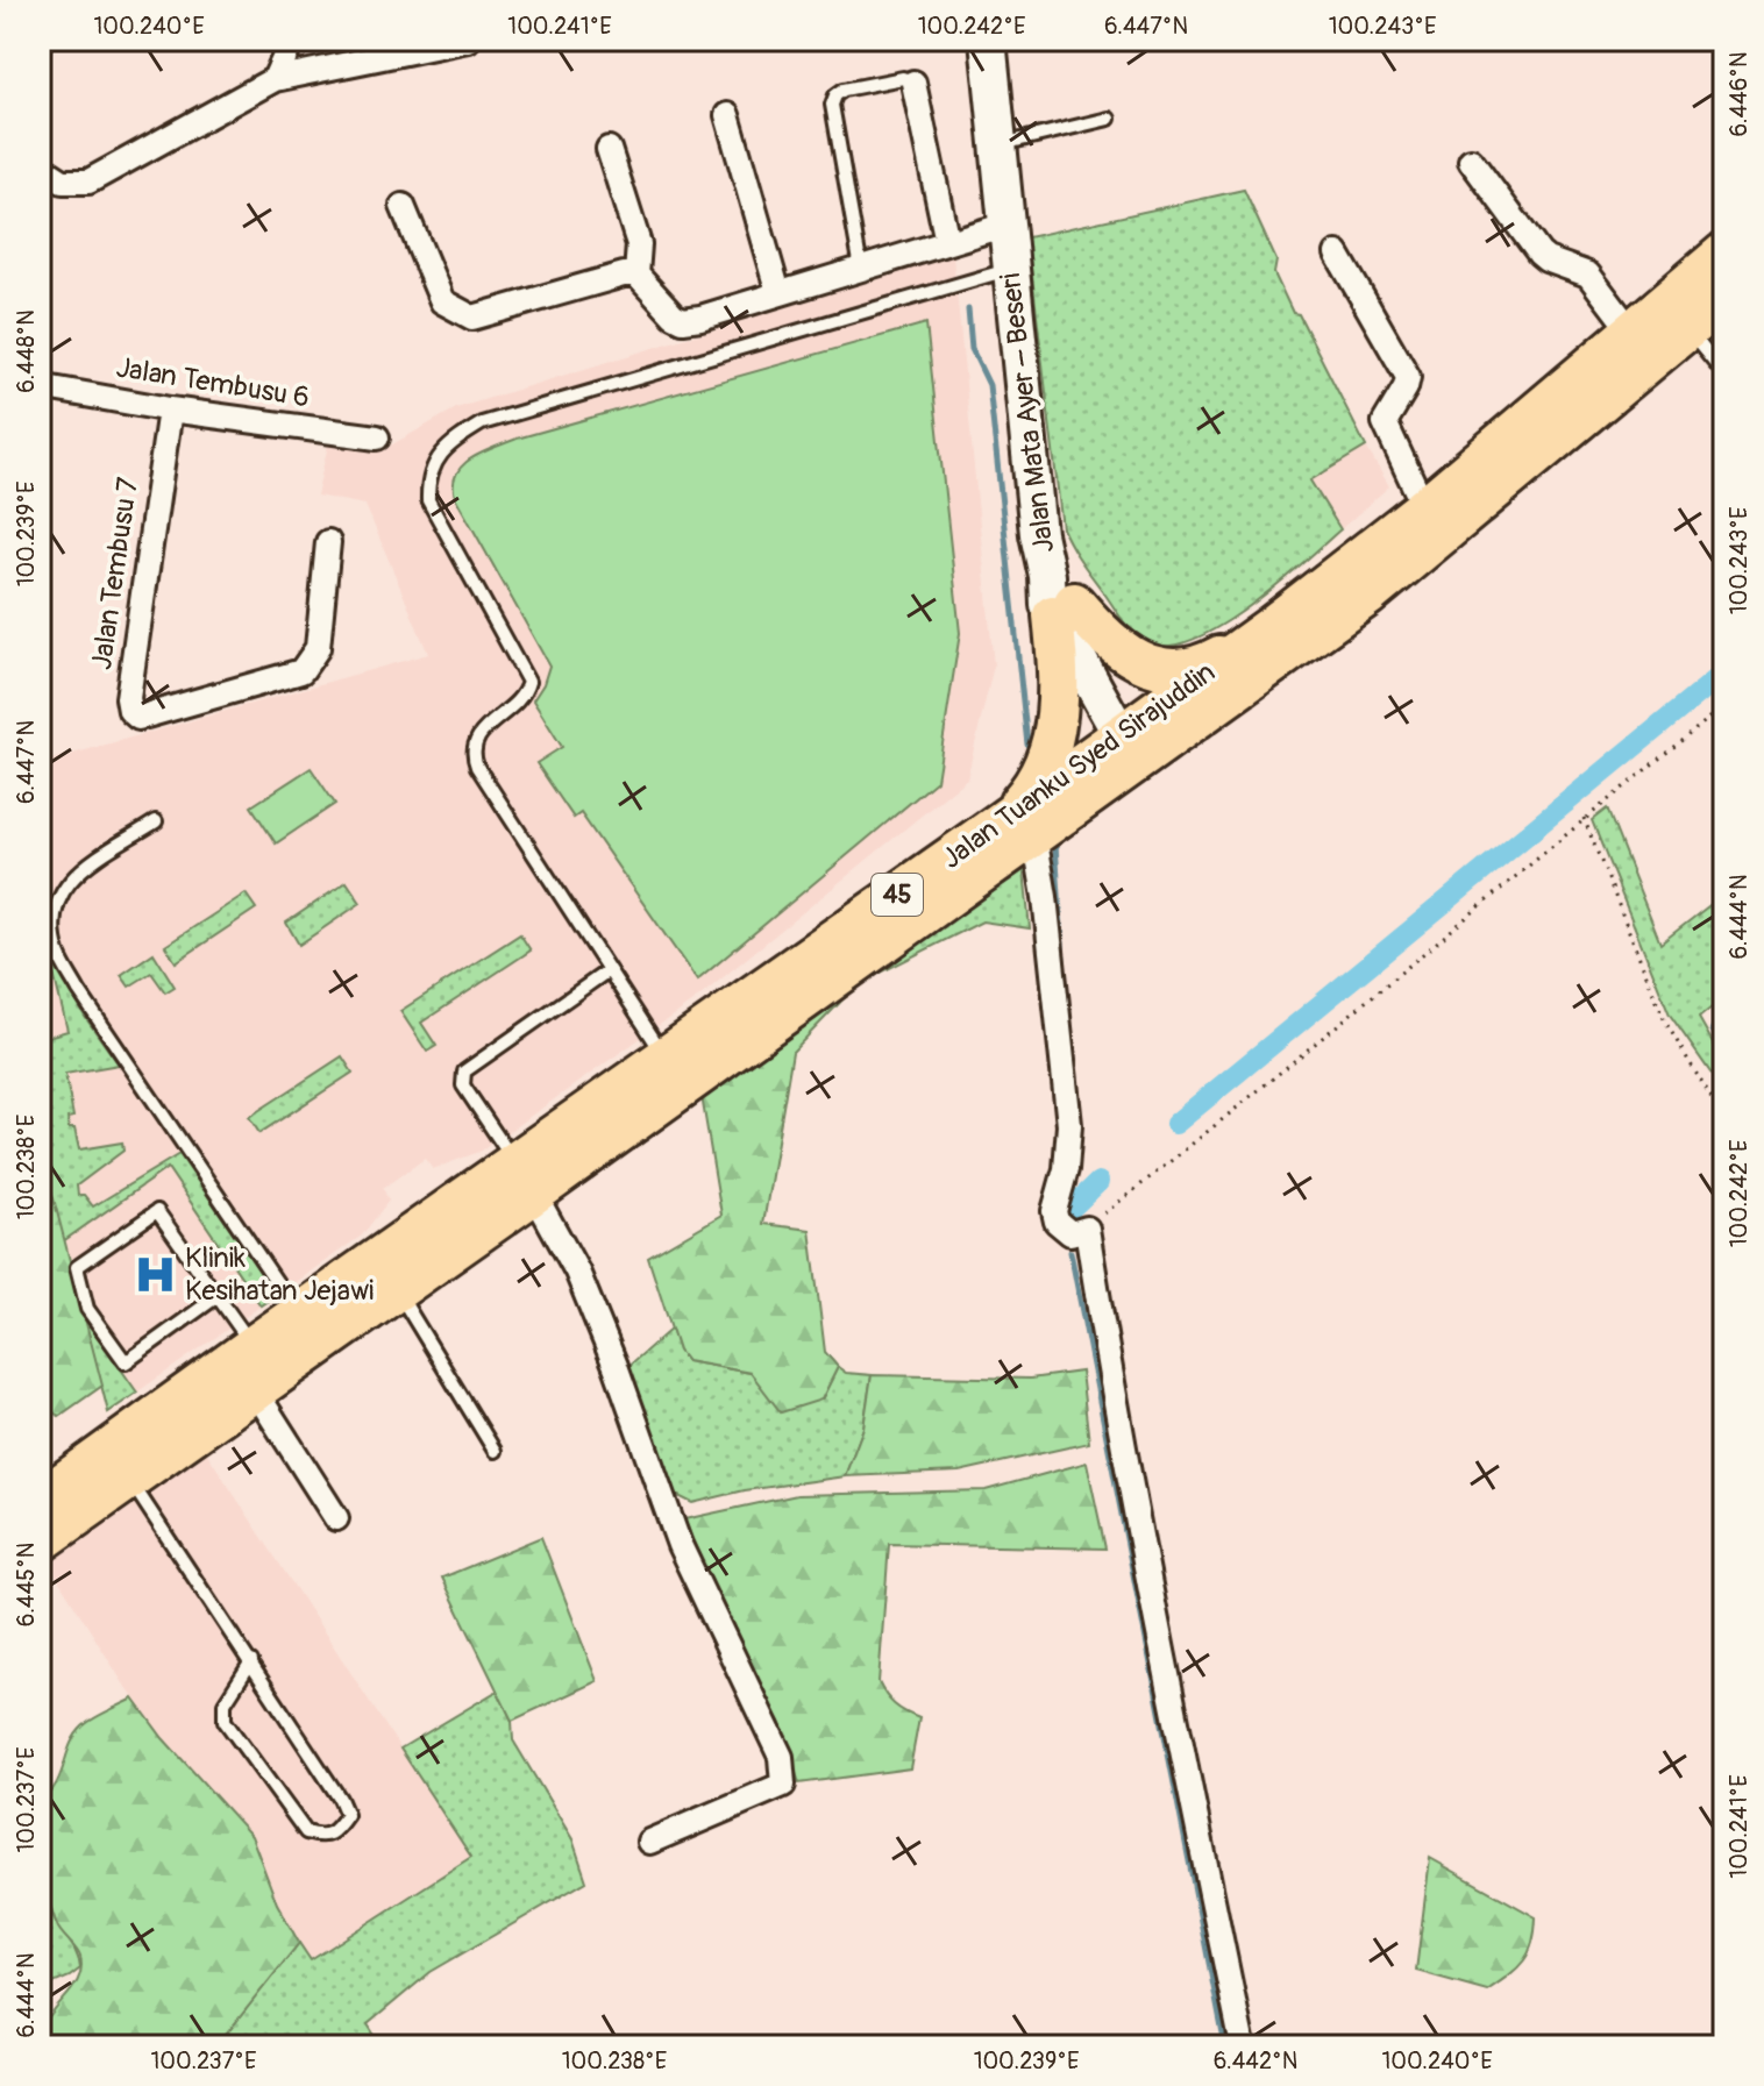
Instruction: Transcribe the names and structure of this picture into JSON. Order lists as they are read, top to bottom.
{
  "streets": {
    "highway": ["Jalan Tuanku Syed Sirajuddin", "45"],
    "main road": ["Jalan Mata Ayer – Beseri"],
    "street": ["Jalan Tembusu 6", "Jalan Tembusu 7"]
  },
  "crossings": [
    ["Jalan Tembusu 6", "Jalan Tembusu 7"],
    ["Jalan Mata Ayer – Beseri", "Jalan Tuanku Syed Sirajuddin"]
  ],
  "places": {
    "hospital": ["Klinik Kesihatan Jejawi"]
  },
  "coordinates": [
    "100.240°E",
    "100.241°E",
    "100.242°E",
    "6.447°N",
    "100.243°E",
    "6.446°N",
    "6.448°N",
    "100.239°E",
    "6.444°N",
    "100.238°E",
    "6.445°N",
    "100.237°E",
    "6.442°N"
  ]
}
